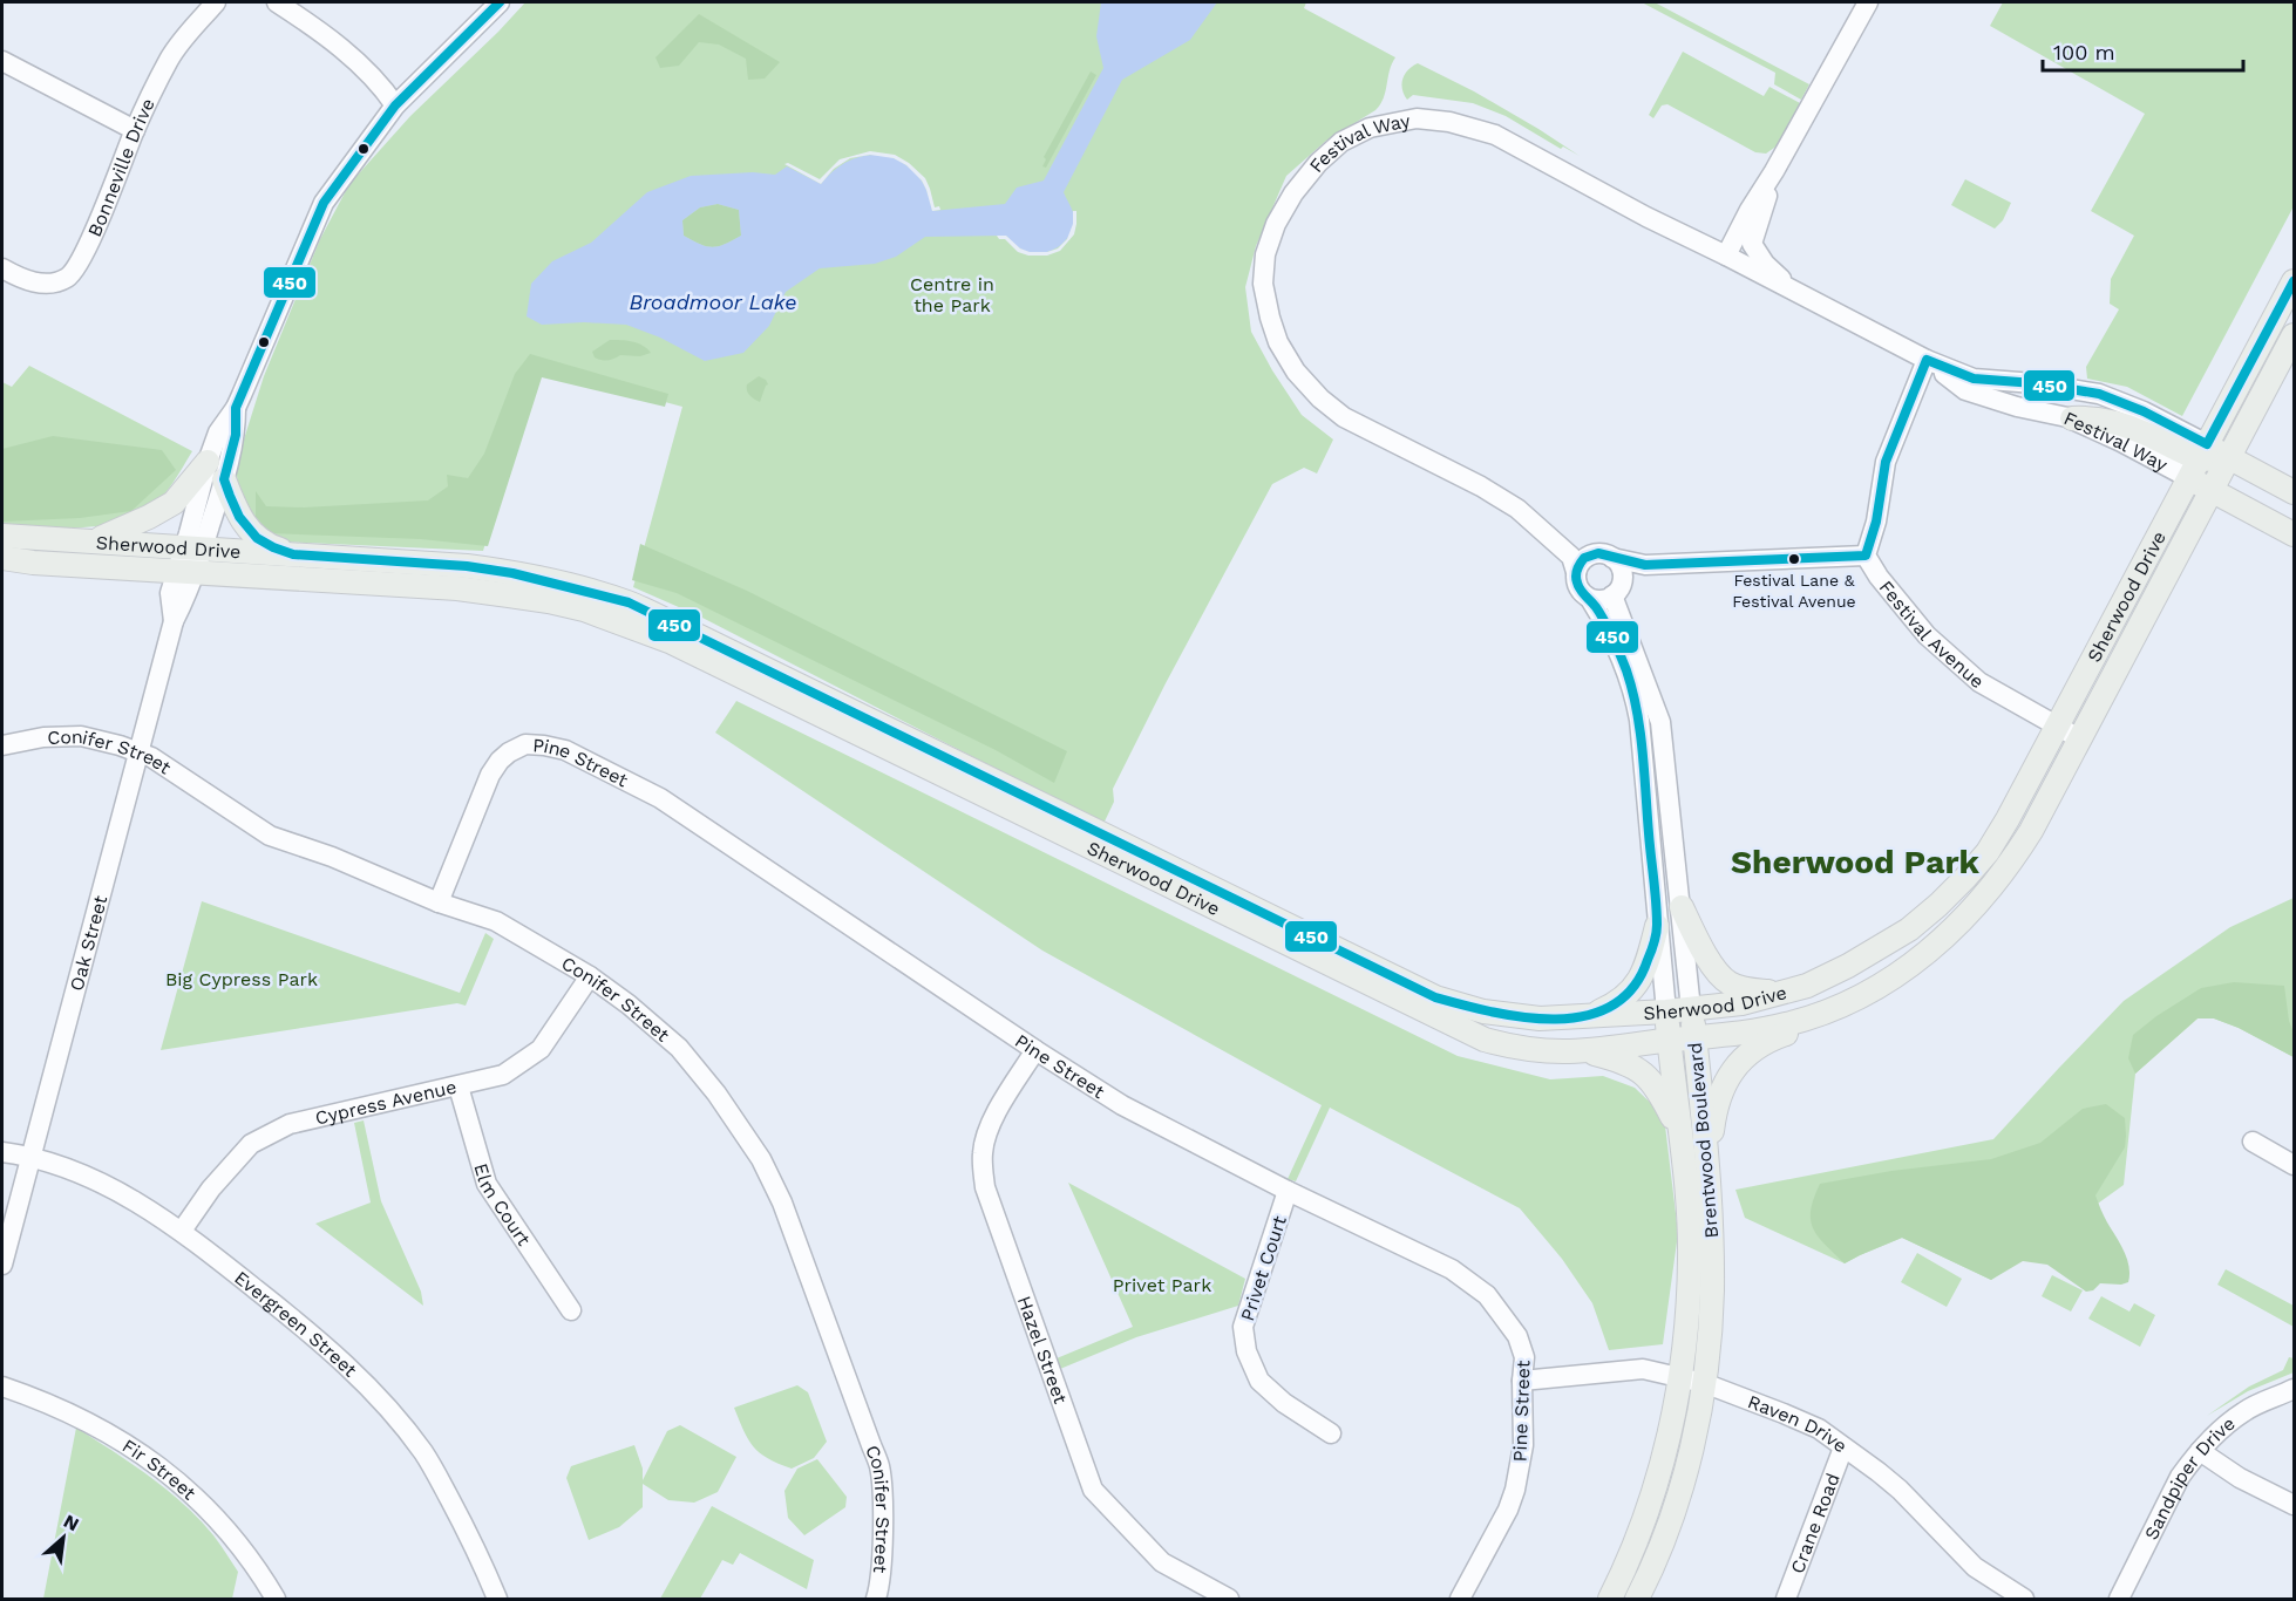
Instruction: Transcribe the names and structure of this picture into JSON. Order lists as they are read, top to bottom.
{
  "streets": {
    "main road": ["Sherwood Drive", "Brentwood Boulevard"],
    "street": [
      "Festival Way",
      "Bonneville Drive",
      "Festival Avenue",
      "Conifer Street",
      "Pine Street",
      "Oak Street",
      "Cypress Avenue",
      "Elm Court",
      "Privet Court",
      "Evergreen Street",
      "Hazel Street",
      "Raven Drive",
      "Fir Street",
      "Sandpiper Drive",
      "Crane Road"
    ]
  },
  "crossings": [
    ["Festival Way", "Sherwood Drive"],
    ["Festival Way", "Brentwood Boulevard"],
    ["Sherwood Drive", "Festival Avenue"],
    ["Sherwood Drive", "Oak Street"],
    ["Sherwood Drive", "Brentwood Boulevard"],
    ["Conifer Street", "Pine Street"],
    ["Conifer Street", "Oak Street"],
    ["Conifer Street", "Cypress Avenue"],
    ["Pine Street", "Privet Court"],
    ["Pine Street", "Hazel Street"],
    ["Pine Street", "Raven Drive"],
    ["Oak Street", "Evergreen Street"],
    ["Cypress Avenue", "Elm Court"],
    ["Cypress Avenue", "Evergreen Street"],
    ["Brentwood Boulevard", "Raven Drive"],
    ["Raven Drive", "Crane Road"]
  ],
  "districts": ["Sherwood Park"],
  "water": ["Broadmoor Lake"],
  "parks": ["Centre in the Park", "Big Cypress Park", "Privet Park"],
  "places": ["Festival Lane & Festival Avenue"],
  "lines": ["transit line 450"],
  "scale_bar": "100 m",
  "north": "top right"
}
